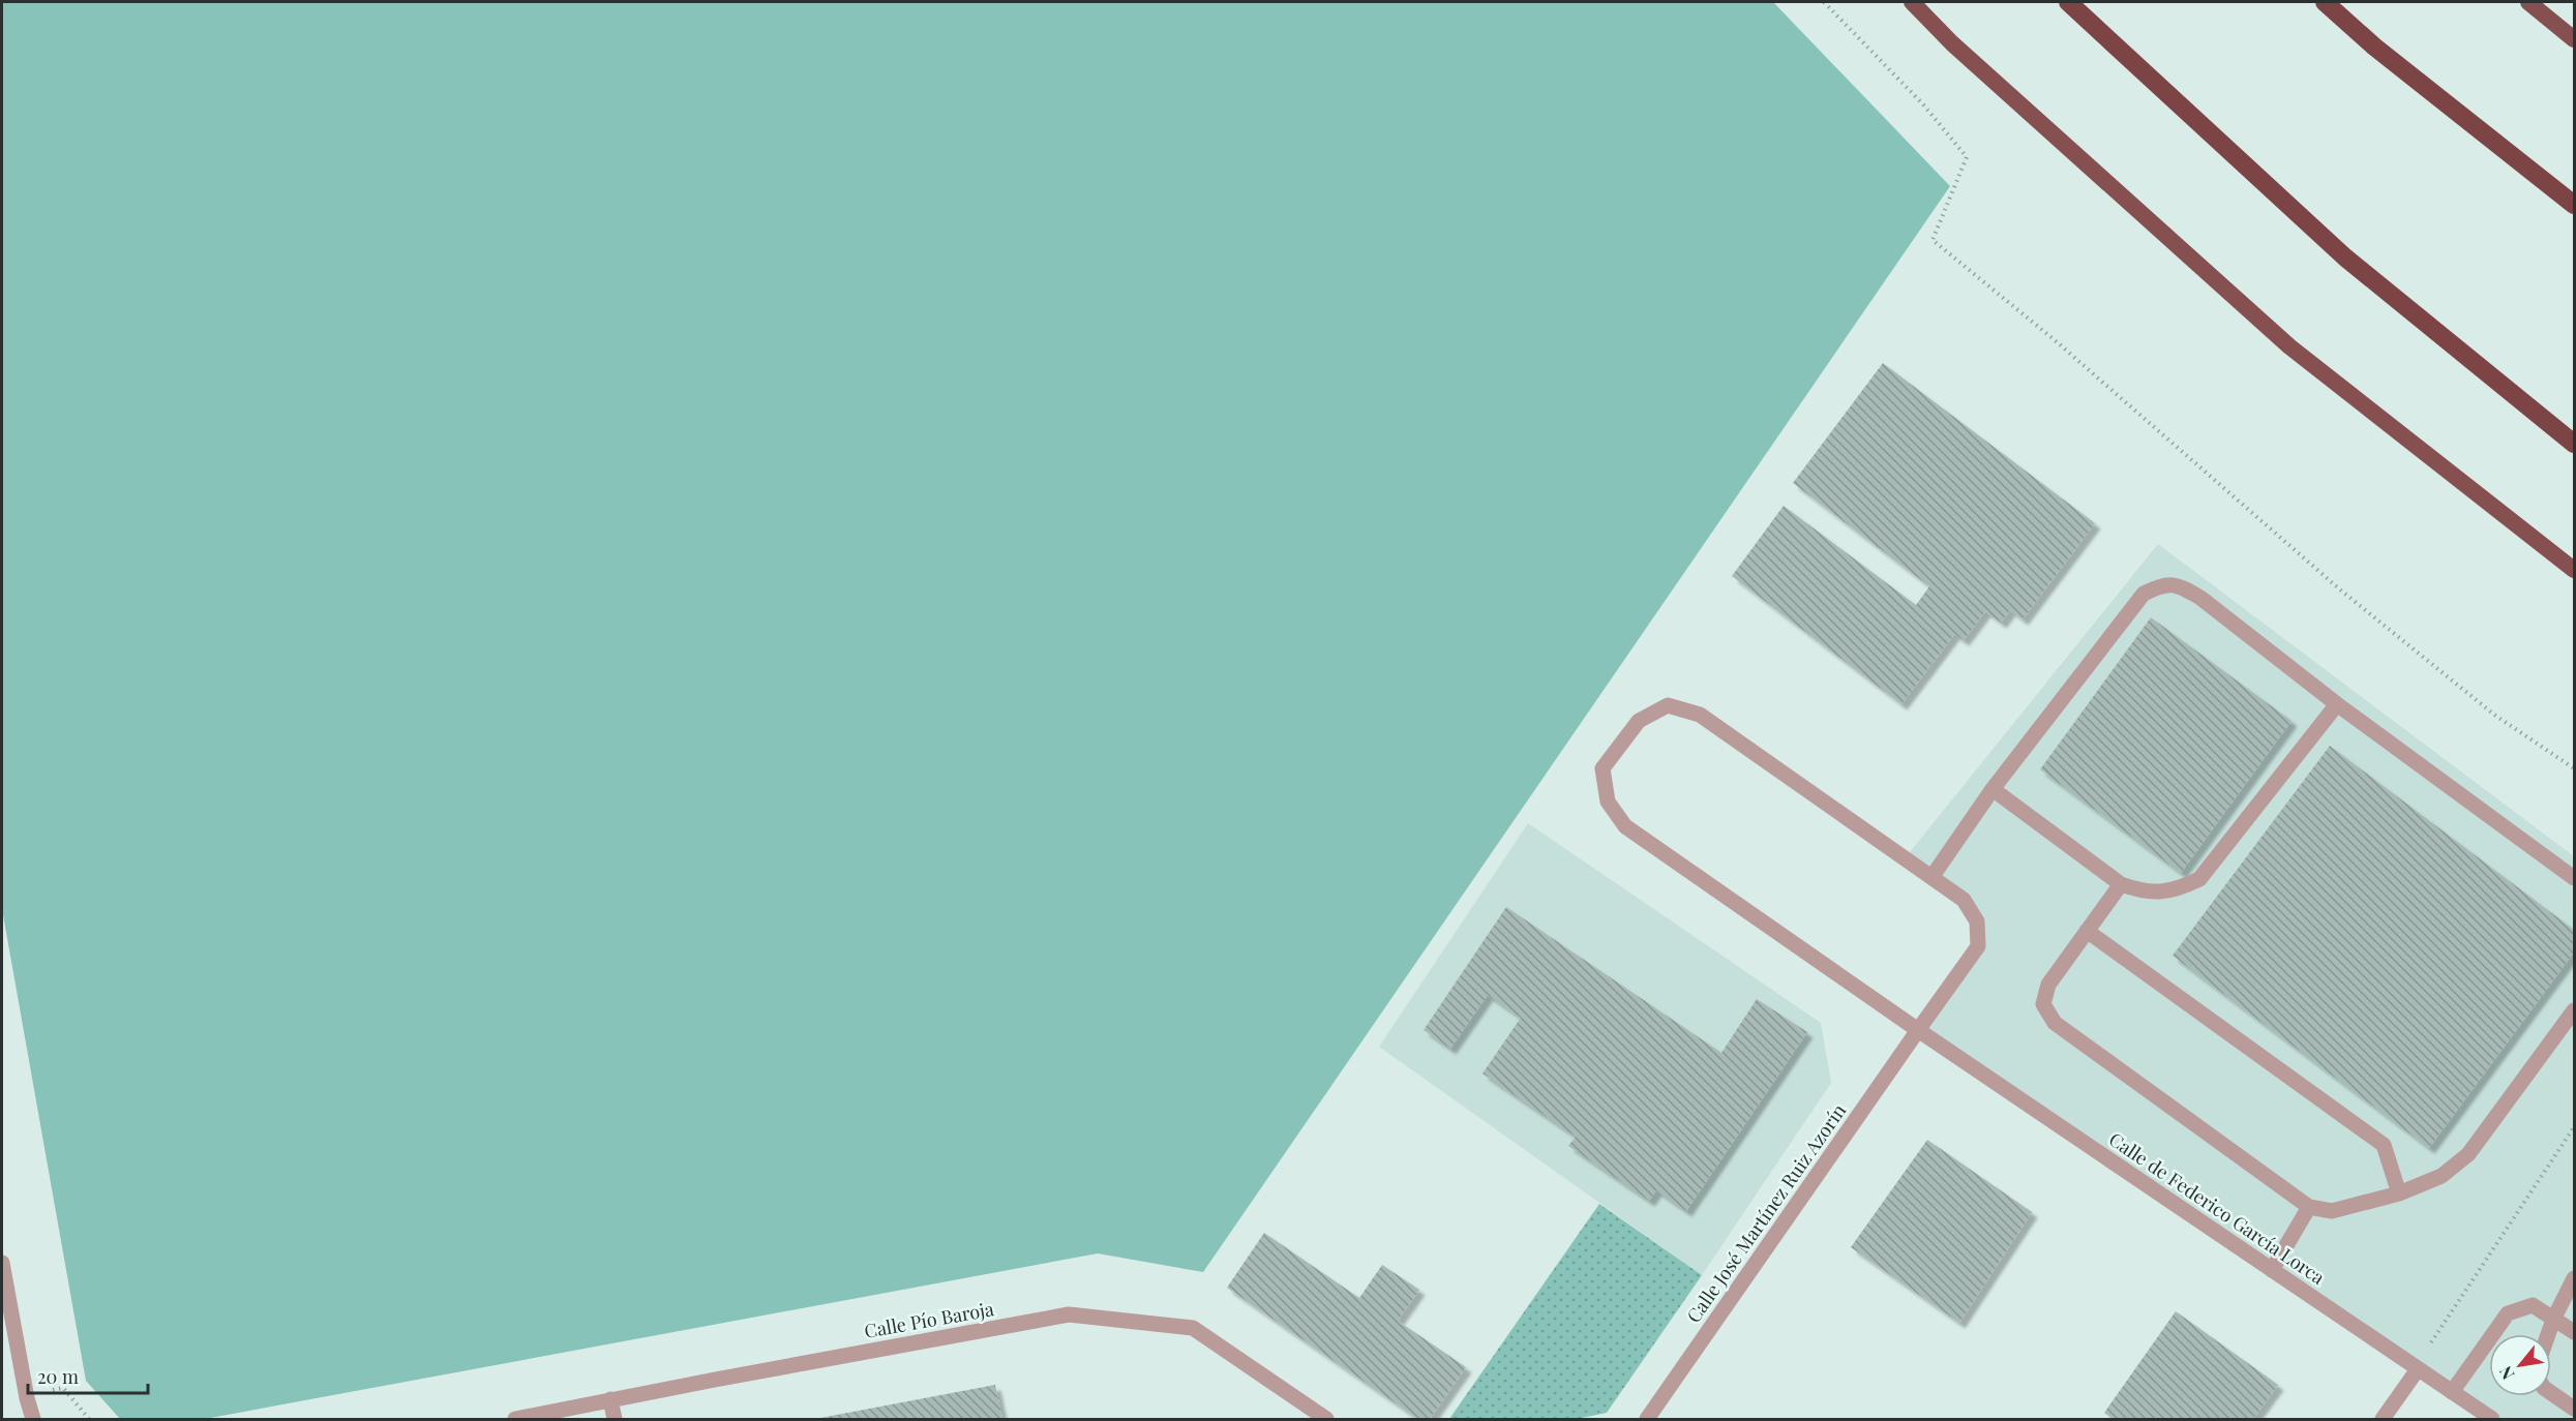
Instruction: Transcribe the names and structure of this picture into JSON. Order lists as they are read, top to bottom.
{
  "streets": {
    "street": ["Calle de Federico García Lorca", "Calle José Martínez Ruiz Azorín", "Calle Pío Baroja"]
  },
  "crossings": [
    ["Calle de Federico García Lorca", "Calle José Martínez Ruiz Azorín"]
  ],
  "scale_bar": "20 m",
  "north": "bottom left"
}
